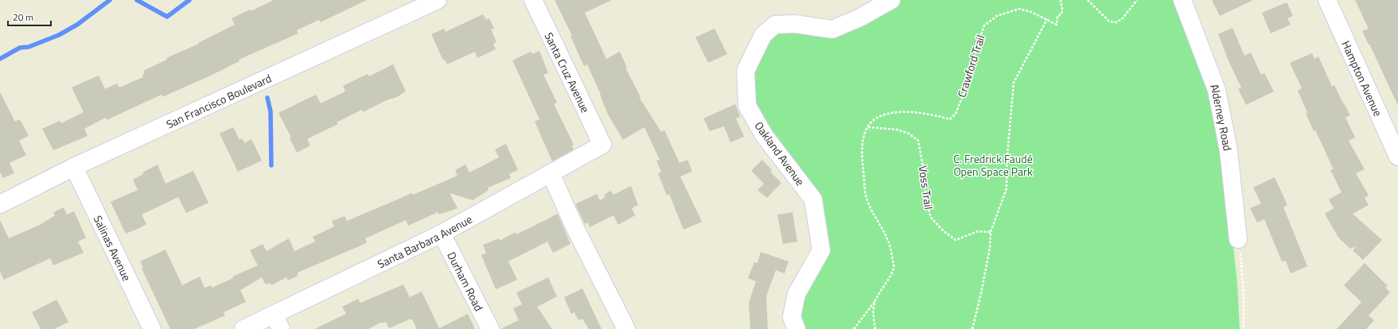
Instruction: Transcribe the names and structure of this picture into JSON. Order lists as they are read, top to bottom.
{
  "streets": {
    "street": [
      "Santa Cruz Avenue",
      "Hampton Avenue",
      "San Francisco Boulevard",
      "Alderney Road",
      "Oakland Avenue",
      "Santa Barbara Avenue",
      "Salinas Avenue",
      "Durham Road"
    ],
    "path": ["Crawford Trail", "Voss Trail"]
  },
  "crossings": [
    ["Crawford Trail", "Voss Trail"],
    ["Santa Cruz Avenue", "Santa Barbara Avenue"],
    ["San Francisco Boulevard", "Salinas Avenue"],
    ["Santa Barbara Avenue", "Durham Road"]
  ],
  "parks": ["C. Fredrick Faudé Open Space Park"],
  "scale_bar": "20 m"
}
